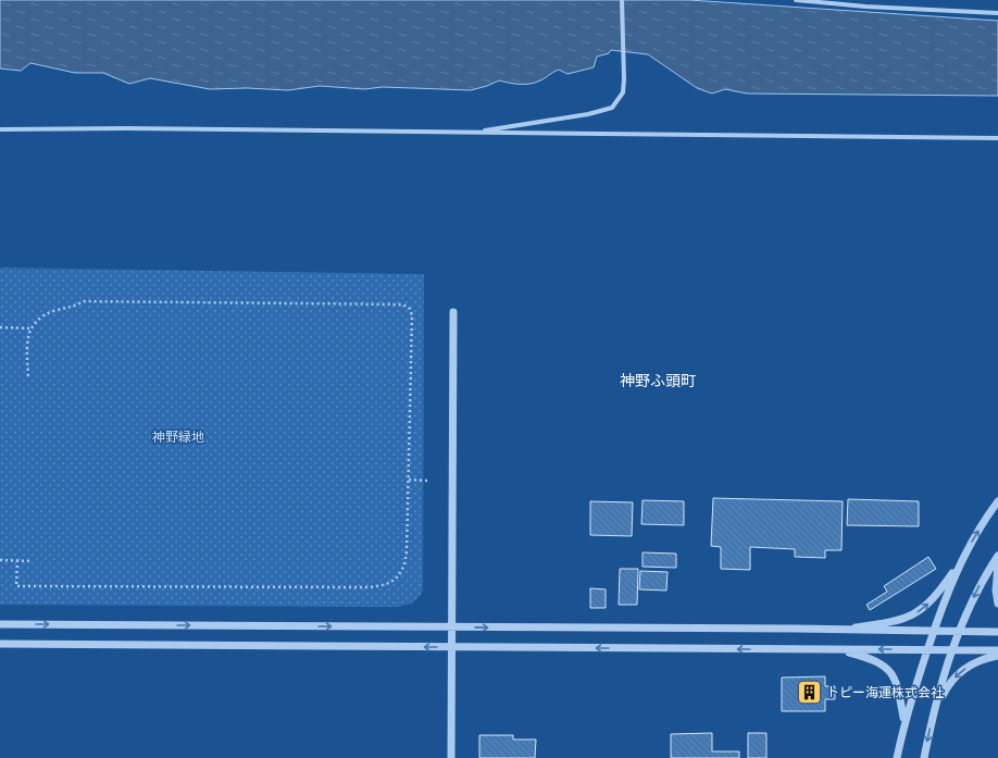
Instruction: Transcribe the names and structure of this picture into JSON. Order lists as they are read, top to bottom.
{
  "districts": ["神野ふ頭町"],
  "parks": ["神野緑地"],
  "places": {
    "building": ["トピー海運株式会社"]
  }
}
